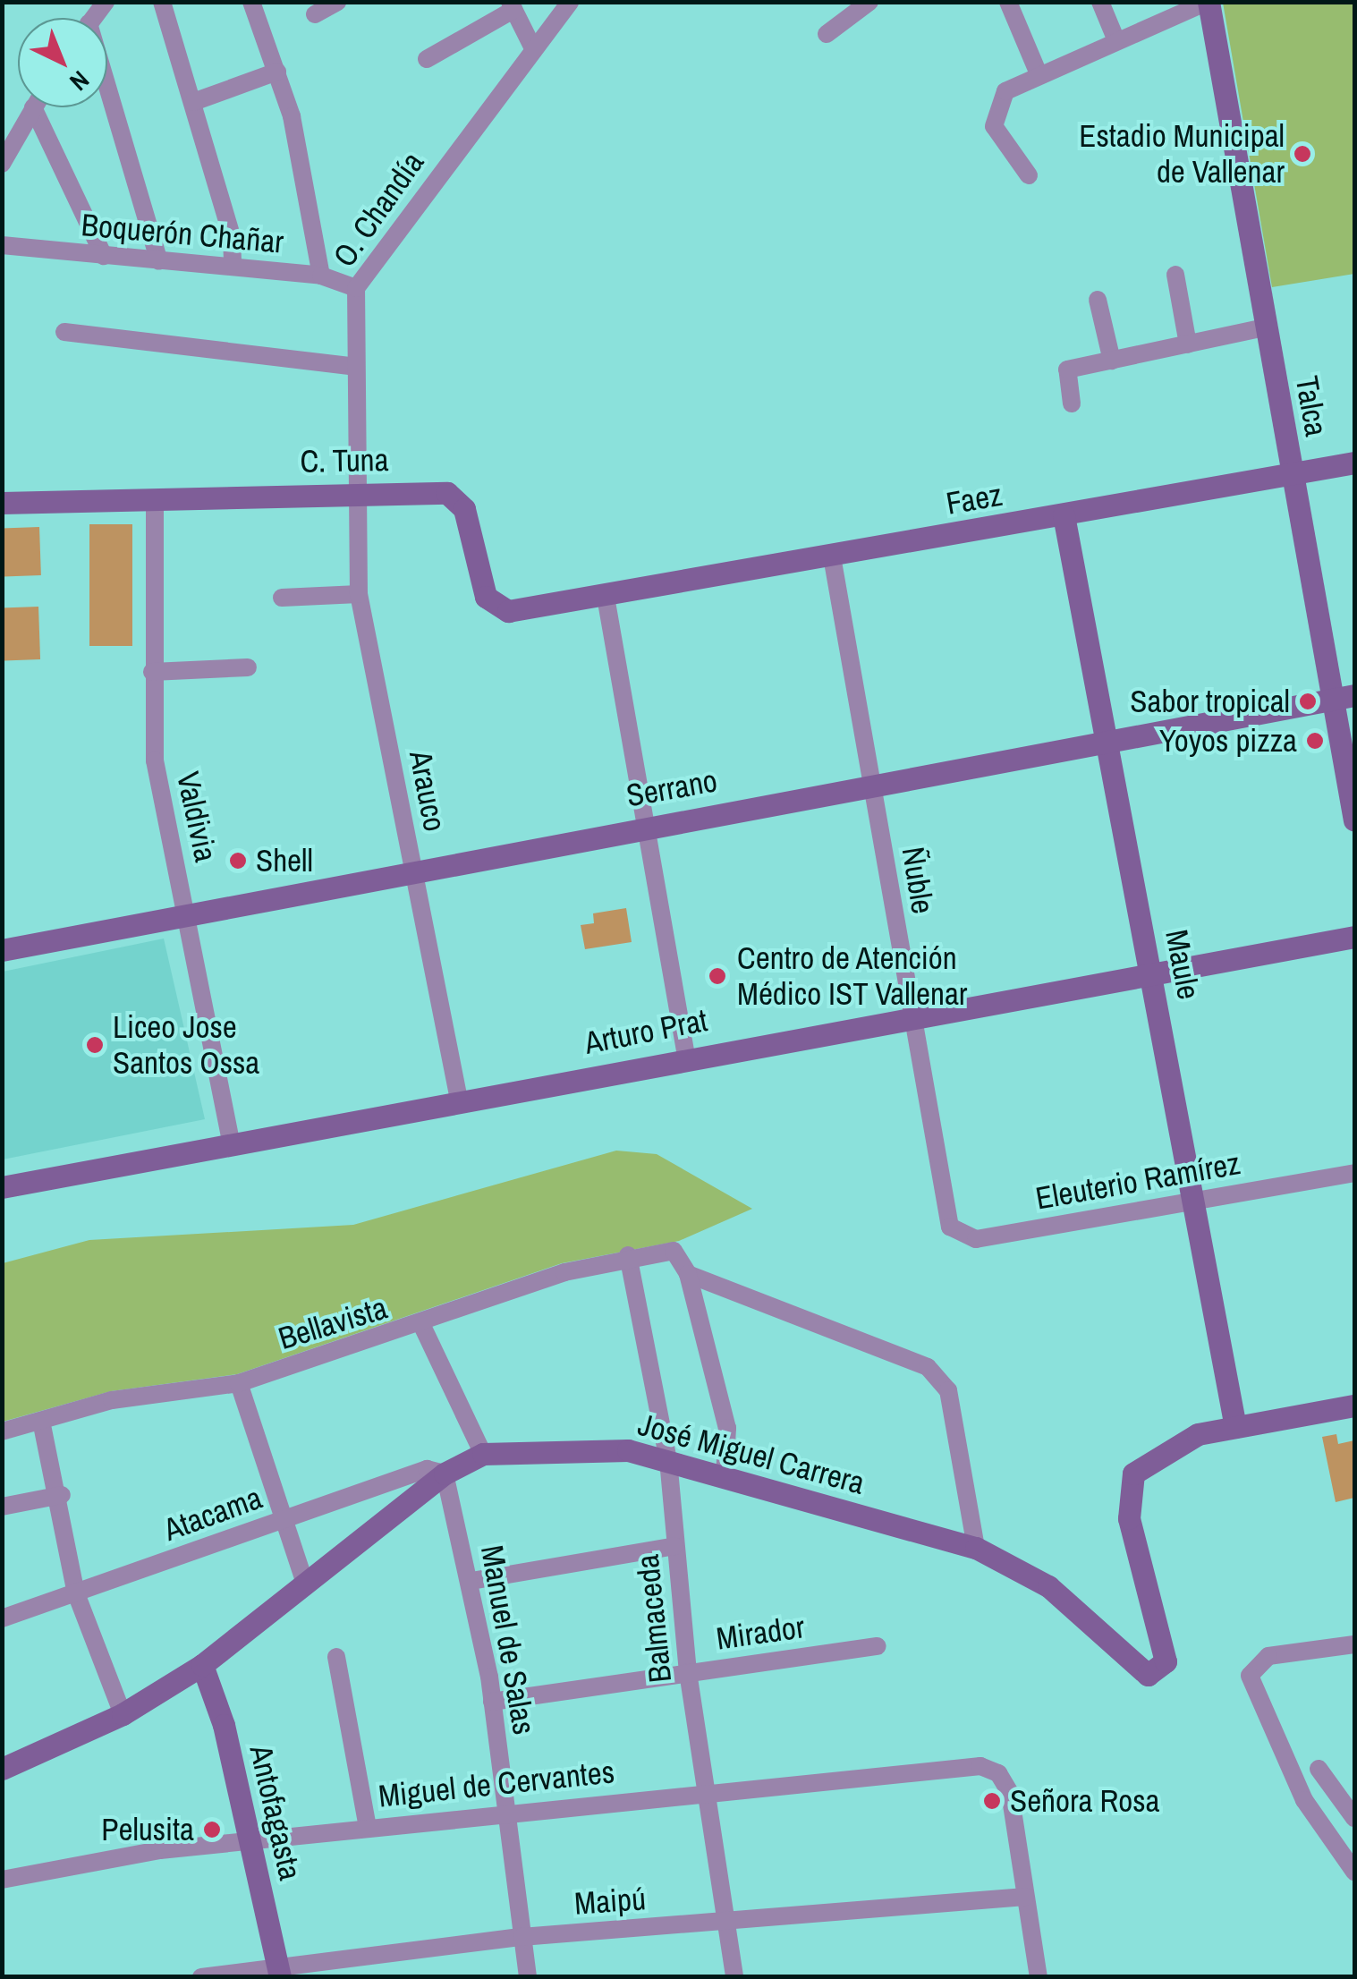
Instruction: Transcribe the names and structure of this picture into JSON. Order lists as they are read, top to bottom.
{
  "streets": {
    "main road": [
      "Talca",
      "C. Tuna",
      "Faez",
      "Serrano",
      "Maule",
      "Arturo Prat",
      "José Miguel Carrera",
      "Antofagasta"
    ],
    "street": [
      "O. Chandía",
      "Boquerón Chañar",
      "Arauco",
      "Valdivia",
      "Ñuble",
      "Eleuterio Ramírez",
      "Bellavista",
      "Atacama",
      "Balmaceda",
      "Mirador",
      "Manuel de Salas",
      "Miguel de Cervantes",
      "Maipú"
    ]
  },
  "crossings": [
    ["O. Chandía", "Boquerón Chañar"],
    ["O. Chandía", "C. Tuna"],
    ["O. Chandía", "Arauco"],
    ["Talca", "Faez"],
    ["Talca", "Serrano"],
    ["C. Tuna", "Faez"],
    ["C. Tuna", "Arauco"],
    ["C. Tuna", "Valdivia"],
    ["Faez", "Ñuble"],
    ["Faez", "Maule"],
    ["Serrano", "Arauco"],
    ["Serrano", "Valdivia"],
    ["Serrano", "Ñuble"],
    ["Serrano", "Maule"],
    ["Arauco", "Arturo Prat"],
    ["Valdivia", "Arturo Prat"],
    ["Ñuble", "Arturo Prat"],
    ["Ñuble", "Eleuterio Ramírez"],
    ["Maule", "Arturo Prat"],
    ["Maule", "Eleuterio Ramírez"],
    ["Maule", "José Miguel Carrera"],
    ["Bellavista", "Balmaceda"],
    ["José Miguel Carrera", "Atacama"],
    ["José Miguel Carrera", "Balmaceda"],
    ["José Miguel Carrera", "Manuel de Salas"],
    ["José Miguel Carrera", "Antofagasta"],
    ["Atacama", "Manuel de Salas"],
    ["Balmaceda", "Mirador"],
    ["Balmaceda", "Miguel de Cervantes"],
    ["Balmaceda", "Maipú"],
    ["Mirador", "Manuel de Salas"],
    ["Manuel de Salas", "Miguel de Cervantes"],
    ["Manuel de Salas", "Maipú"],
    ["Miguel de Cervantes", "Antofagasta"],
    ["Miguel de Cervantes", "Maipú"],
    ["Antofagasta", "Maipú"]
  ],
  "places": [
    "Estadio Municipal de Vallenar",
    "Sabor tropical",
    "Yoyos pizza",
    "Shell",
    "Centro de Atención Médico IST Vallenar",
    "Liceo Jose Santos Ossa",
    "Señora Rosa",
    "Pelusita"
  ],
  "north": "bottom right"
}
